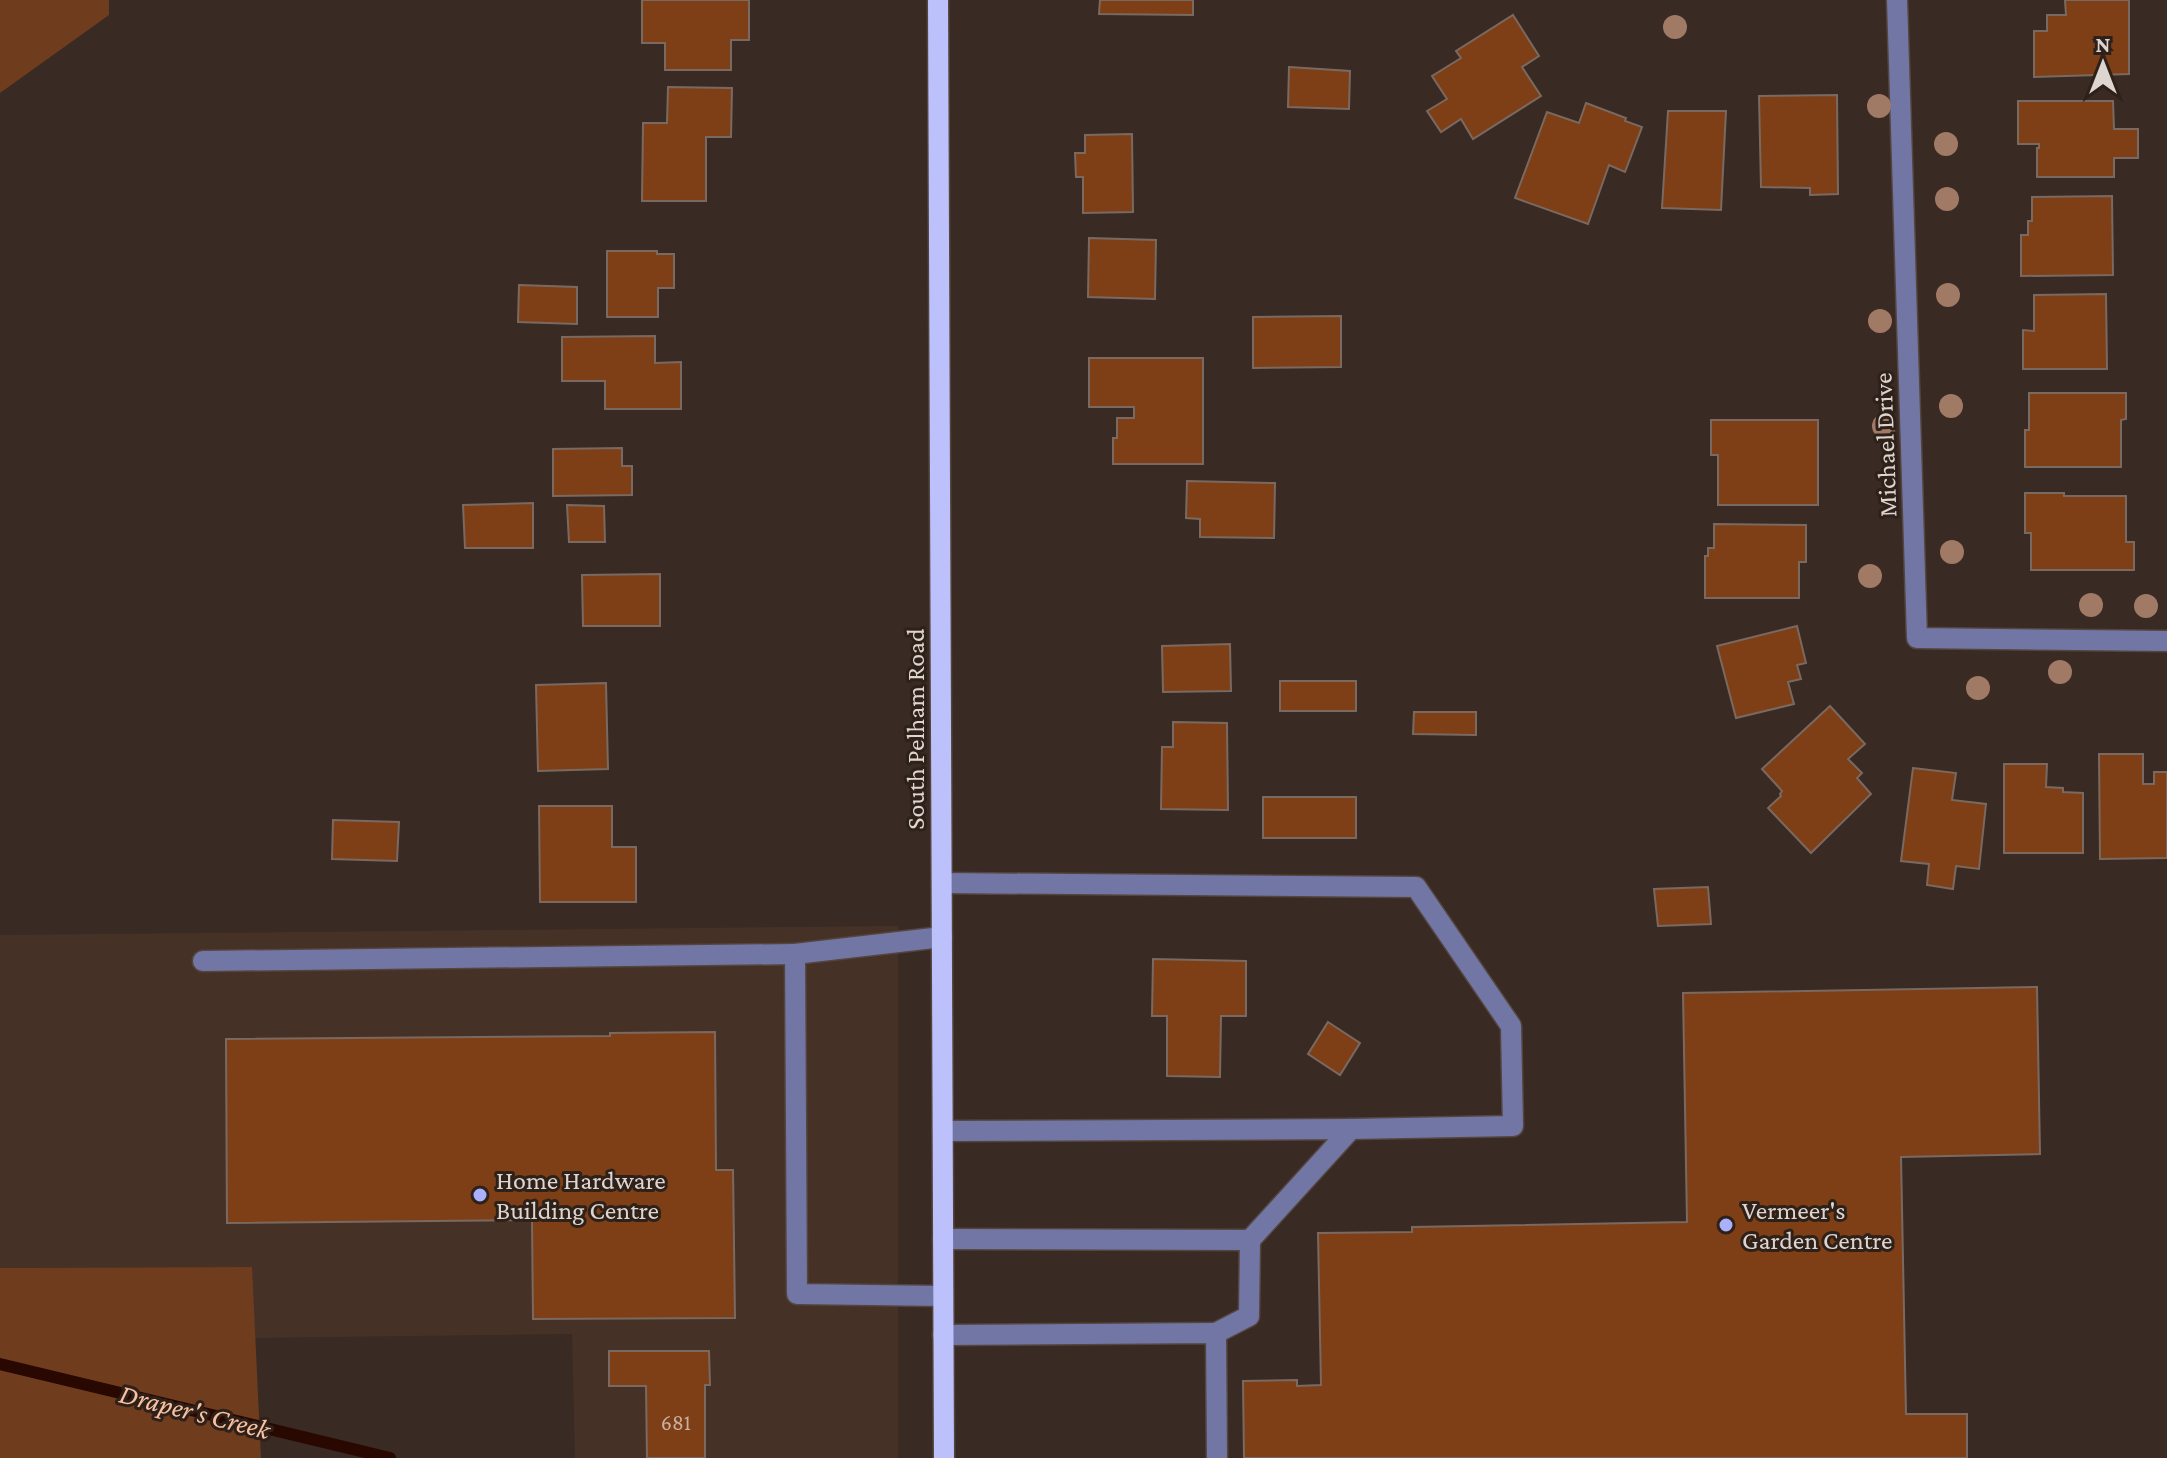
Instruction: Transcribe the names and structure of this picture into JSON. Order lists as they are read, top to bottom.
{
  "streets": {
    "main road": ["South Pelham Road"],
    "street": ["Michael Drive"]
  },
  "water": ["Draper's Creek"],
  "places": ["Home Hardware Building Centre", "Vermeer's Garden Centre"],
  "house_numbers": ["681"],
  "north": "top"
}
